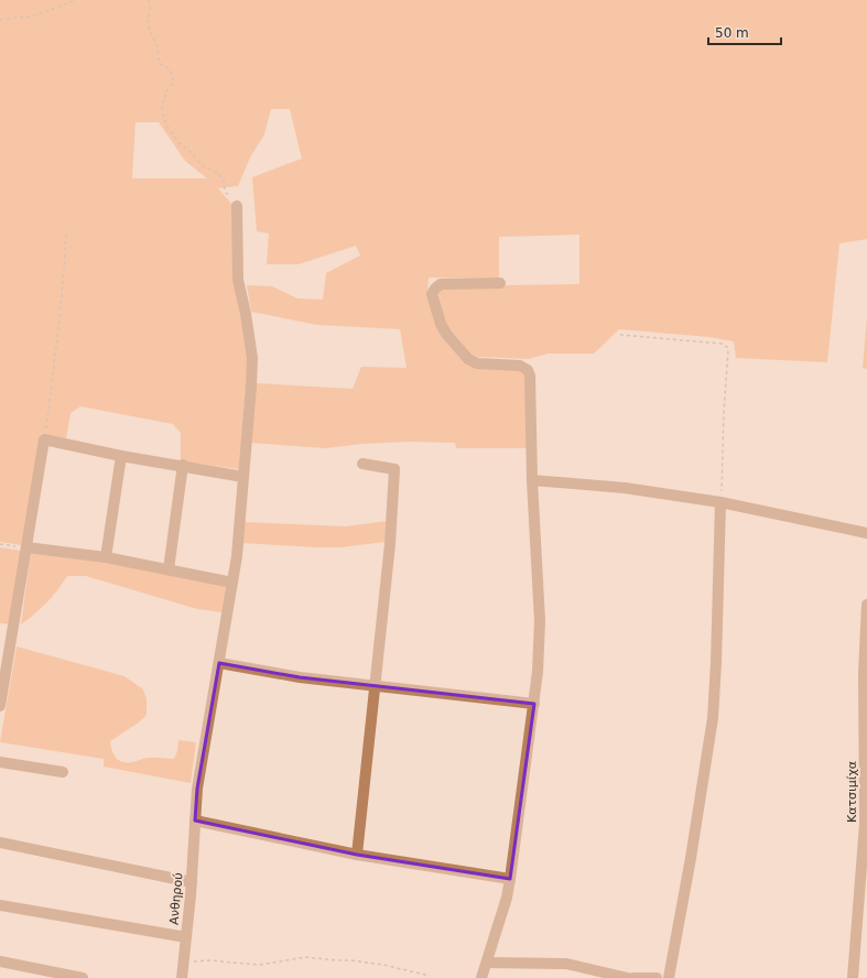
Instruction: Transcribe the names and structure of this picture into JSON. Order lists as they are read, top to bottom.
{
  "streets": {
    "street": ["Κατσιμίχα", "Ανθηρού"]
  },
  "scale_bar": "50 m"
}
